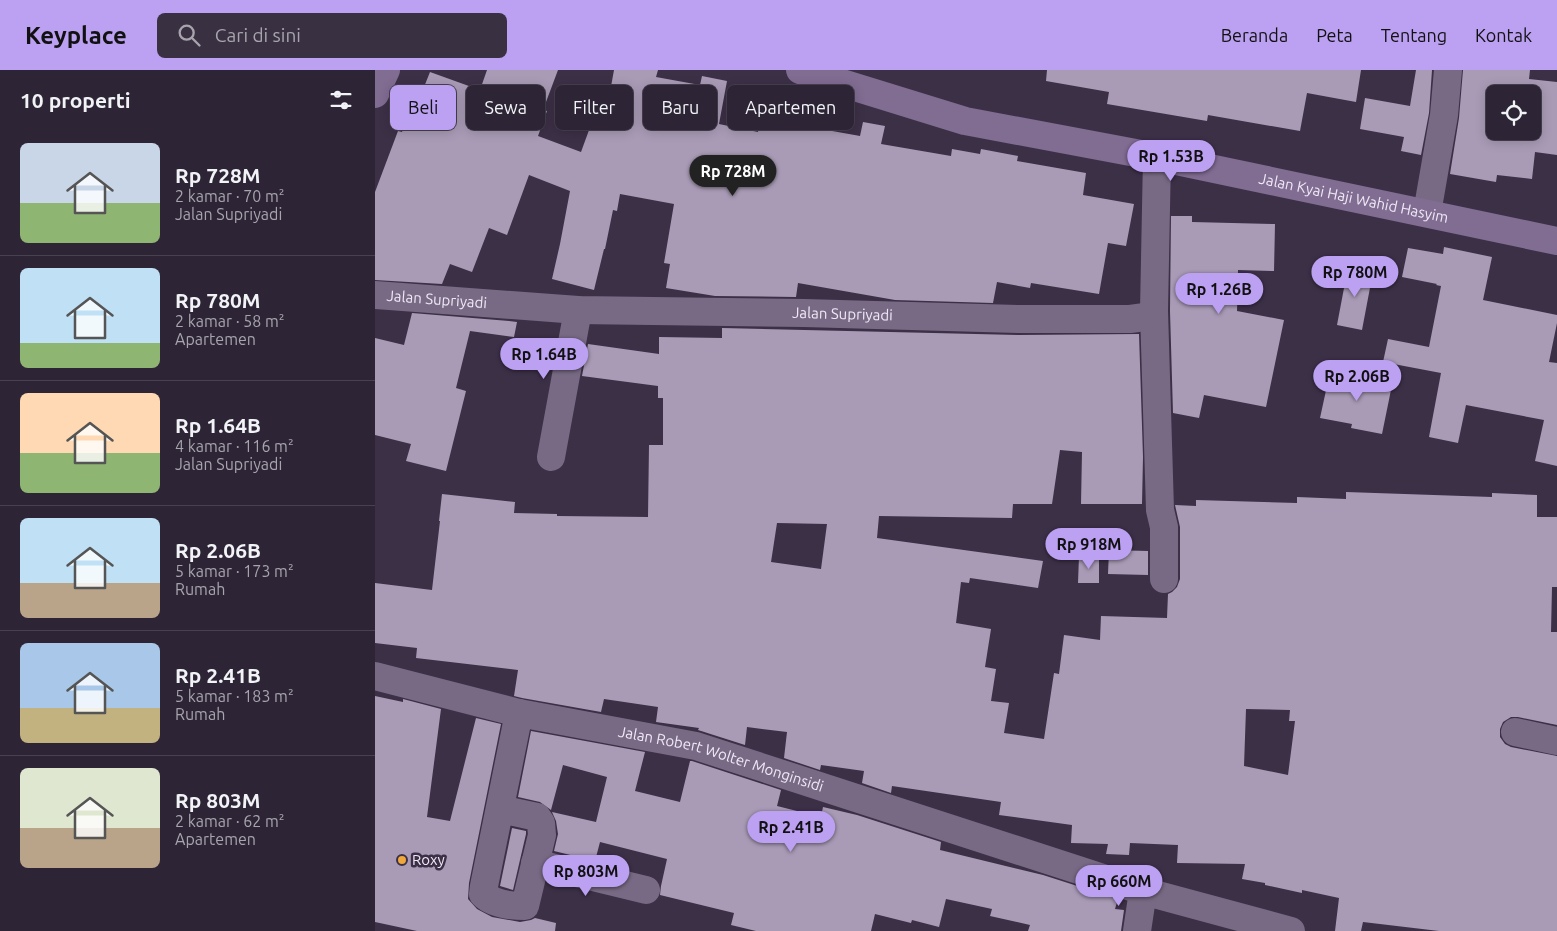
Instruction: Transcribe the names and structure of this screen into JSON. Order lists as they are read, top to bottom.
{
  "streets": {
    "main road": ["Jalan Kyai Haji Wahid Hasyim"],
    "street": ["Jalan Supriyadi", "Jalan Robert Wolter Monginsidi"]
  },
  "places": ["Roxy"],
  "page": {
    "header": "Keyplace",
    "search": "Cari di sini",
    "nav": [
      "Beranda",
      "Peta",
      "Tentang",
      "Kontak"
    ],
    "heading": "10 properti",
    "chip": [
      "Beli",
      "Sewa",
      "Filter",
      "Baru",
      "Apartemen"
    ],
    "list": [
      {
        "name": "Rp 728M",
        "note": "2 kamar · 70 m² · Jalan Supriyadi"
      },
      {
        "name": "Rp 780M",
        "note": "2 kamar · 58 m² · Apartemen"
      },
      {
        "name": "Rp 1.64B",
        "note": "4 kamar · 116 m² · Jalan Supriyadi"
      },
      {
        "name": "Rp 2.06B",
        "note": "5 kamar · 173 m² · Rumah"
      },
      {
        "name": "Rp 2.41B",
        "note": "5 kamar · 183 m² · Rumah"
      },
      {
        "name": "Rp 803M",
        "note": "2 kamar · 62 m² · Apartemen"
      }
    ],
    "price": [
      "Rp 1.53B",
      "Rp 728M",
      "Rp 780M",
      "Rp 1.26B",
      "Rp 1.64B",
      "Rp 2.06B",
      "Rp 918M",
      "Rp 2.41B",
      "Rp 803M",
      "Rp 660M"
    ]
  }
}
